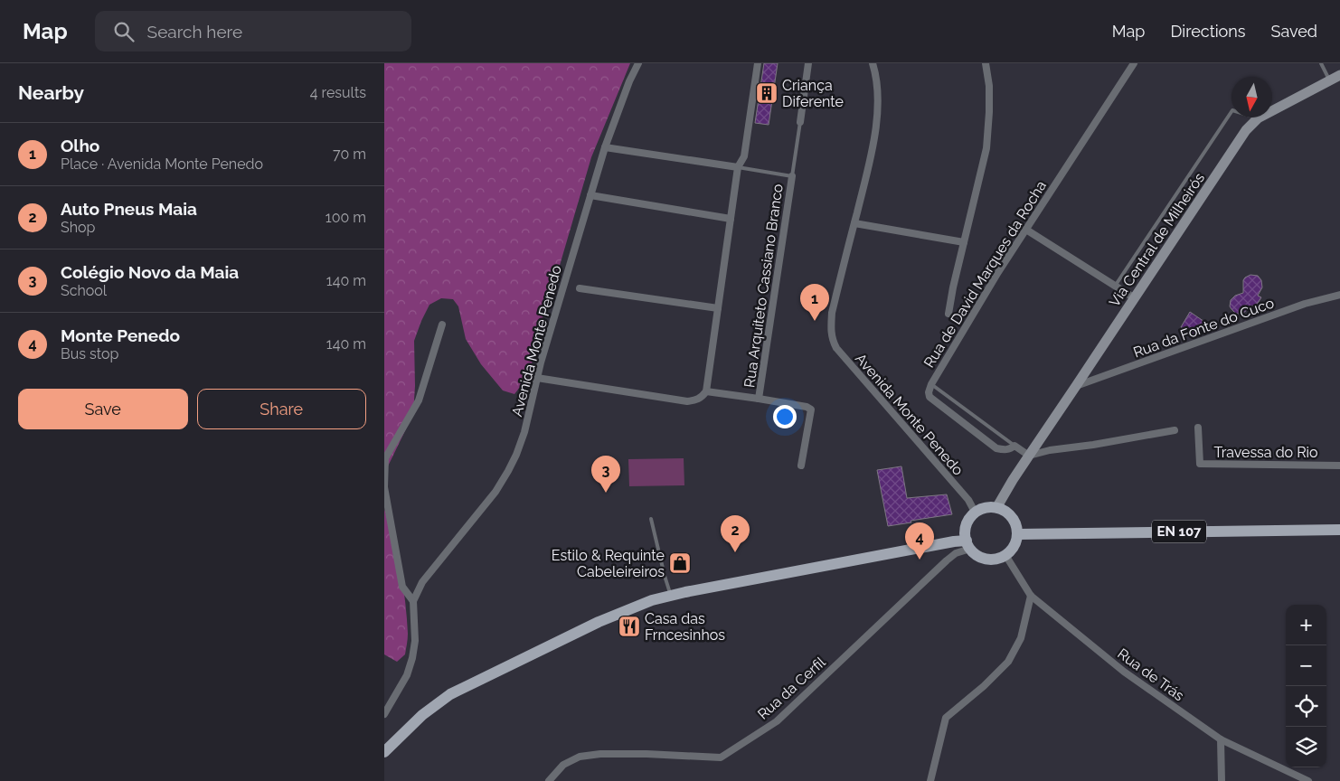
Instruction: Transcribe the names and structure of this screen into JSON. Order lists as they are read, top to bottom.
{
  "streets": {
    "main road": ["EN 107"],
    "street": [
      "Via Central de Milheirós",
      "Rua de David Marques da Rocha",
      "Rua Arquiteto Cassiano Branco",
      "Rua da Fonte do Cuco",
      "Avenida Monte Penedo",
      "Travessa do Rio",
      "Rua de Trás",
      "Rua da Cerfil"
    ]
  },
  "crossings": [
    ["Via Central de Milheirós", "Rua da Fonte do Cuco"],
    ["Via Central de Milheirós", "Avenida Monte Penedo"],
    ["Via Central de Milheirós", "EN 107"],
    ["Via Central de Milheirós", "Rua de Trás"],
    ["Via Central de Milheirós", "Rua da Cerfil"],
    ["Avenida Monte Penedo", "EN 107"],
    ["Avenida Monte Penedo", "Rua de Trás"],
    ["Avenida Monte Penedo", "Rua da Cerfil"],
    ["EN 107", "Rua de Trás"],
    ["EN 107", "Rua da Cerfil"],
    ["Rua de Trás", "Rua da Cerfil"]
  ],
  "places": {
    "building": ["Criança Diferente"],
    "shop": ["Estilo & Requinte Cabeleireiros"],
    "restaurant": ["Casa das Frncesinhos"]
  },
  "north": "bottom",
  "page": {
    "header": "Map",
    "search": "Search here",
    "nav": ["Map", "Directions", "Saved"],
    "heading": ["Nearby", "4 results"],
    "list": [
      {
        "mark": "1",
        "name": "Olho",
        "note": "Place · Avenida Monte Penedo",
        "value": "70 m"
      },
      {
        "mark": "2",
        "name": "Auto Pneus Maia",
        "note": "Shop",
        "value": "100 m"
      },
      {
        "mark": "3",
        "name": "Colégio Novo da Maia",
        "note": "School",
        "value": "140 m"
      },
      {
        "mark": "4",
        "name": "Monte Penedo",
        "note": "Bus stop",
        "value": "140 m"
      }
    ],
    "pins": [
      "1",
      "3",
      "2",
      "4"
    ],
    "buttons": ["Save", "Share"],
    "map_buttons": ["+", "−"]
  }
}
